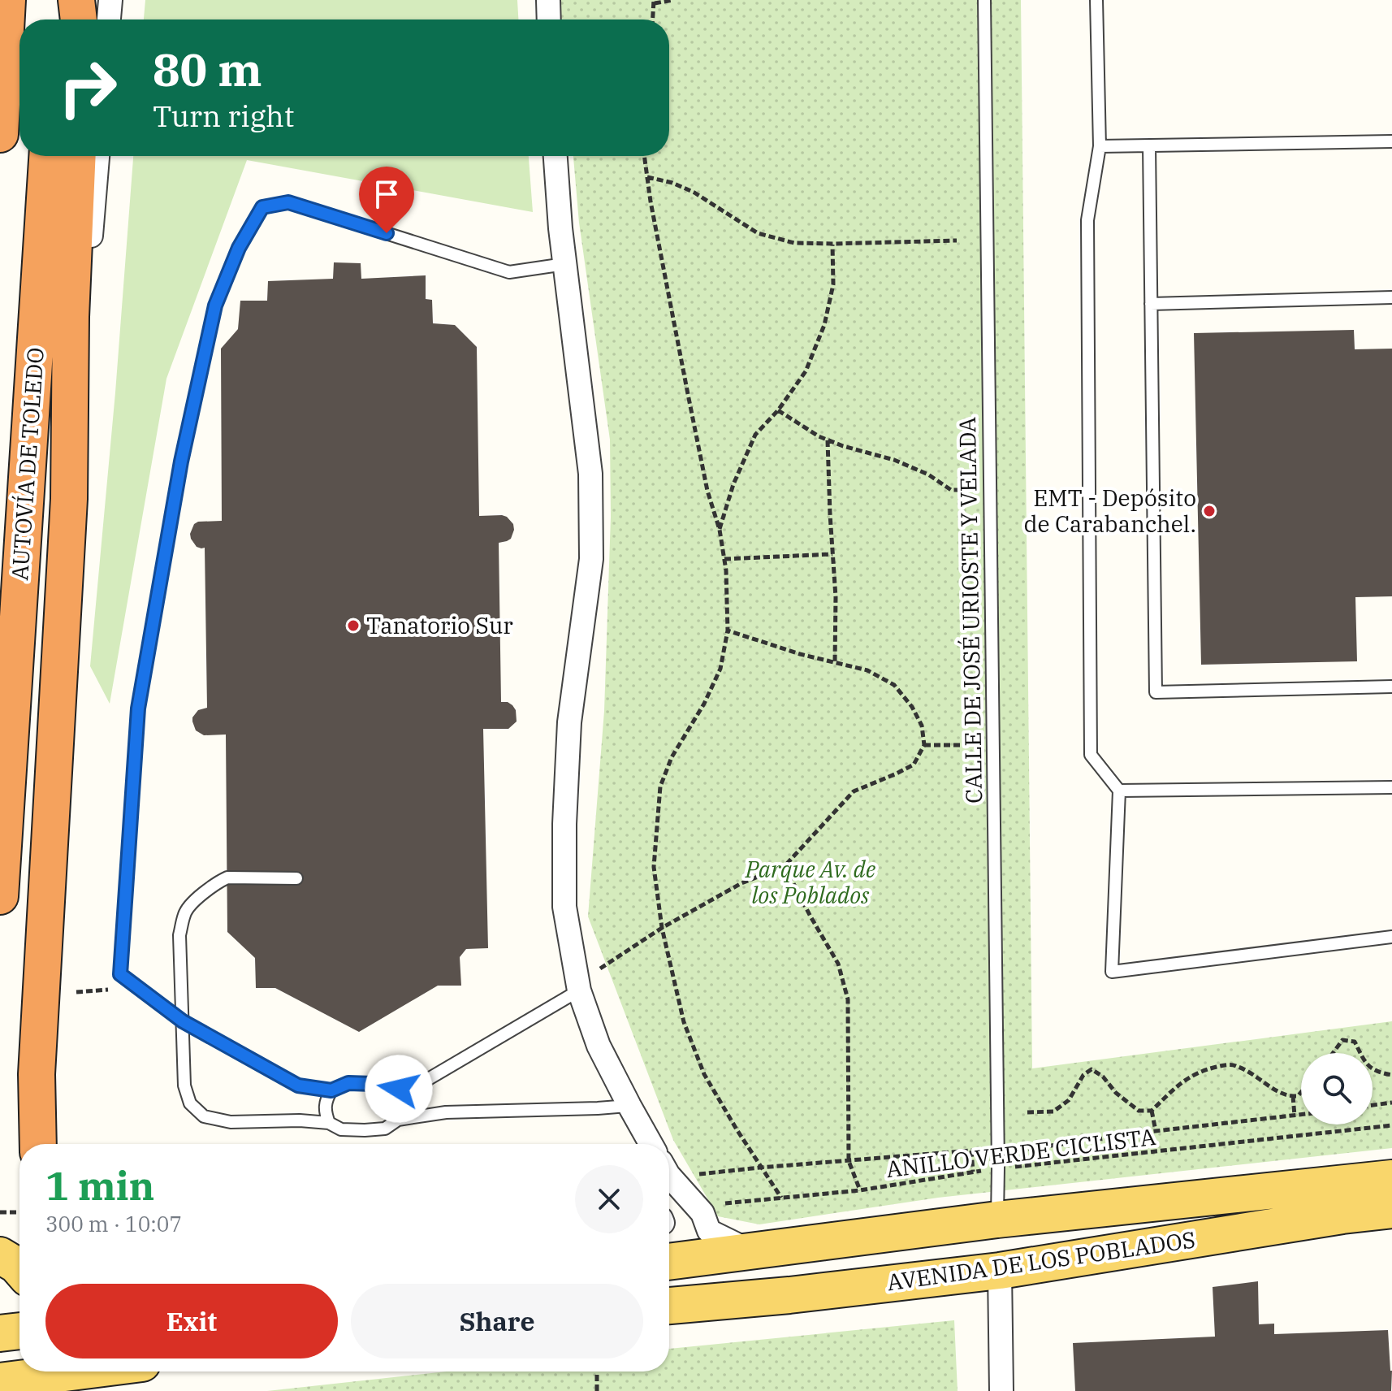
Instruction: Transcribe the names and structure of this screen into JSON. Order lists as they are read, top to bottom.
{
  "streets": {
    "highway": ["AUTOVÍA DE TOLEDO"],
    "main road": ["AVENIDA DE LOS POBLADOS"],
    "lane": ["CALLE DE JOSÉ URIOSTE Y VELADA"],
    "path": ["ANILLO VERDE CICLISTA"]
  },
  "crossings": [
    ["CALLE DE JOSÉ URIOSTE Y VELADA", "ANILLO VERDE CICLISTA"],
    ["CALLE DE JOSÉ URIOSTE Y VELADA", "AVENIDA DE LOS POBLADOS"]
  ],
  "parks": ["Parque Av. de los Poblados"],
  "places": ["EMT - Depósito de Carabanchel.", "Tanatorio Sur"],
  "page": {
    "turn": ["80 m", "Turn right"],
    "heading": ["1 min", "300 m · 10:07"],
    "buttons": ["Exit", "Share"]
  }
}
